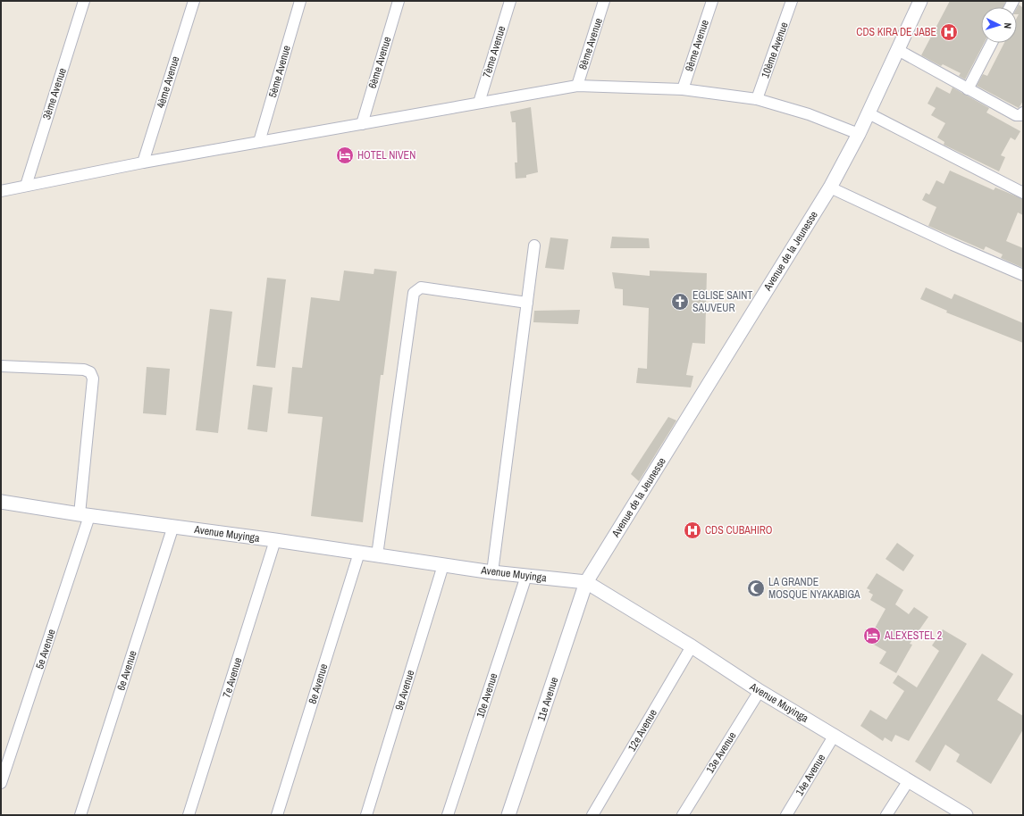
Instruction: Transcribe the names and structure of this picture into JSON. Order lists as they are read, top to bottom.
{
  "streets": {
    "street": [
      "8ème Avenue",
      "9ème Avenue",
      "10ème Avenue",
      "7ème Avenue",
      "6ème Avenue",
      "5ème Avenue",
      "4ème Avenue",
      "3ème Avenue",
      "Avenue de la Jeunesse",
      "Avenue Muyinga",
      "5e Avenue",
      "6e Avenue",
      "7e Avenue",
      "8e Avenue",
      "9e Avenue",
      "10e Avenue",
      "11e Avenue",
      "12e Avenue",
      "13e Avenue",
      "14e Avenue"
    ]
  },
  "crossings": [
    ["Avenue de la Jeunesse", "Avenue Muyinga"],
    ["Avenue de la Jeunesse", "11e Avenue"],
    ["Avenue Muyinga", "5e Avenue"],
    ["Avenue Muyinga", "6e Avenue"],
    ["Avenue Muyinga", "7e Avenue"],
    ["Avenue Muyinga", "8e Avenue"],
    ["Avenue Muyinga", "9e Avenue"],
    ["Avenue Muyinga", "10e Avenue"],
    ["Avenue Muyinga", "11e Avenue"],
    ["Avenue Muyinga", "12e Avenue"],
    ["Avenue Muyinga", "13e Avenue"],
    ["Avenue Muyinga", "14e Avenue"]
  ],
  "places": {
    "hospital": ["CDS KIRA DE JABE", "CDS CUBAHIRO"],
    "hotel": ["HOTEL NIVEN", "ALEXESTEL 2"],
    "church": ["EGLISE SAINT SAUVEUR"],
    "mosque": ["LA GRANDE MOSQUE NYAKABIGA"]
  },
  "north": "right"
}
